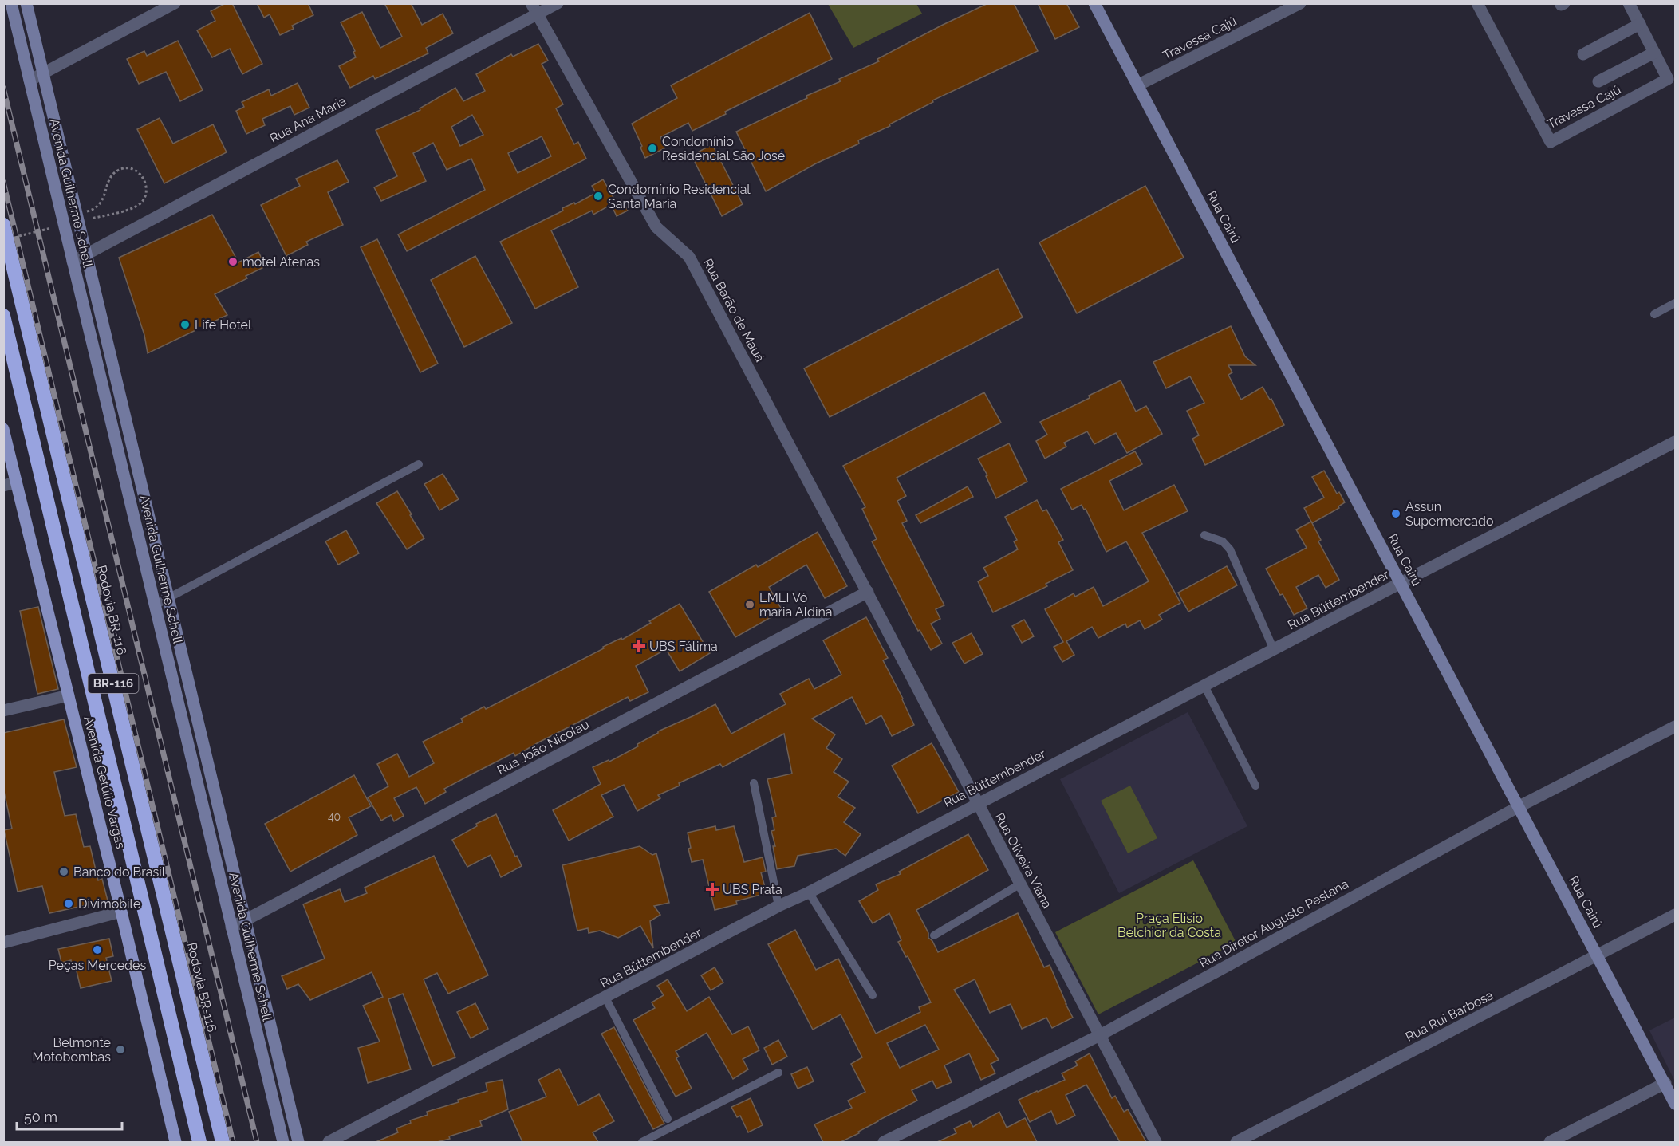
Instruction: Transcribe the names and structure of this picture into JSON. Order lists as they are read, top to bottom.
{
  "streets": {
    "highway": ["Rodovia BR-116", "BR-116"],
    "main road": ["Avenida Guilherme Schell", "Rua Cairú", "Avenida Getúlio Vargas"],
    "street": [
      "Travessa Cajú",
      "Rua Ana Maria",
      "Rua Barão de Mauá",
      "Rua Büttembender",
      "Rua João Nicolau",
      "Rua Oliveira Viana",
      "Rua Diretor Augusto Pestana",
      "Rua Rui Barbosa"
    ]
  },
  "crossings": [
    ["Travessa Cajú", "Rua Cairú"],
    ["Rua Ana Maria", "Avenida Guilherme Schell"],
    ["Rua Ana Maria", "Rua Barão de Mauá"],
    ["Avenida Guilherme Schell", "Rua João Nicolau"],
    ["Rua Cairú", "Rua Büttembender"],
    ["Rua Cairú", "Rua Diretor Augusto Pestana"],
    ["Rua Cairú", "Rua Rui Barbosa"],
    ["Rua Barão de Mauá", "Rua João Nicolau"],
    ["Rua Barão de Mauá", "Rua Oliveira Viana"],
    ["Rua Büttembender", "Rua Oliveira Viana"],
    ["Rua João Nicolau", "Rua Oliveira Viana"],
    ["Rua Oliveira Viana", "Rua Diretor Augusto Pestana"]
  ],
  "parks": ["Praça Elisio Belchior da Costa"],
  "places": {
    "other": [
      "Condomínio Residencial São José",
      "Condomínio Residencial Santa Maria",
      "motel Atenas",
      "Life Hotel",
      "Assun Supermercado",
      "EMEI Vó maria Aldina",
      "Banco do Brasil",
      "Divimobile",
      "Peças Mercedes",
      "Belmonte Motobombas"
    ],
    "health": ["UBS Fátima", "UBS Prata"]
  },
  "house_numbers": ["40"],
  "scale_bar": "50 m"
}
